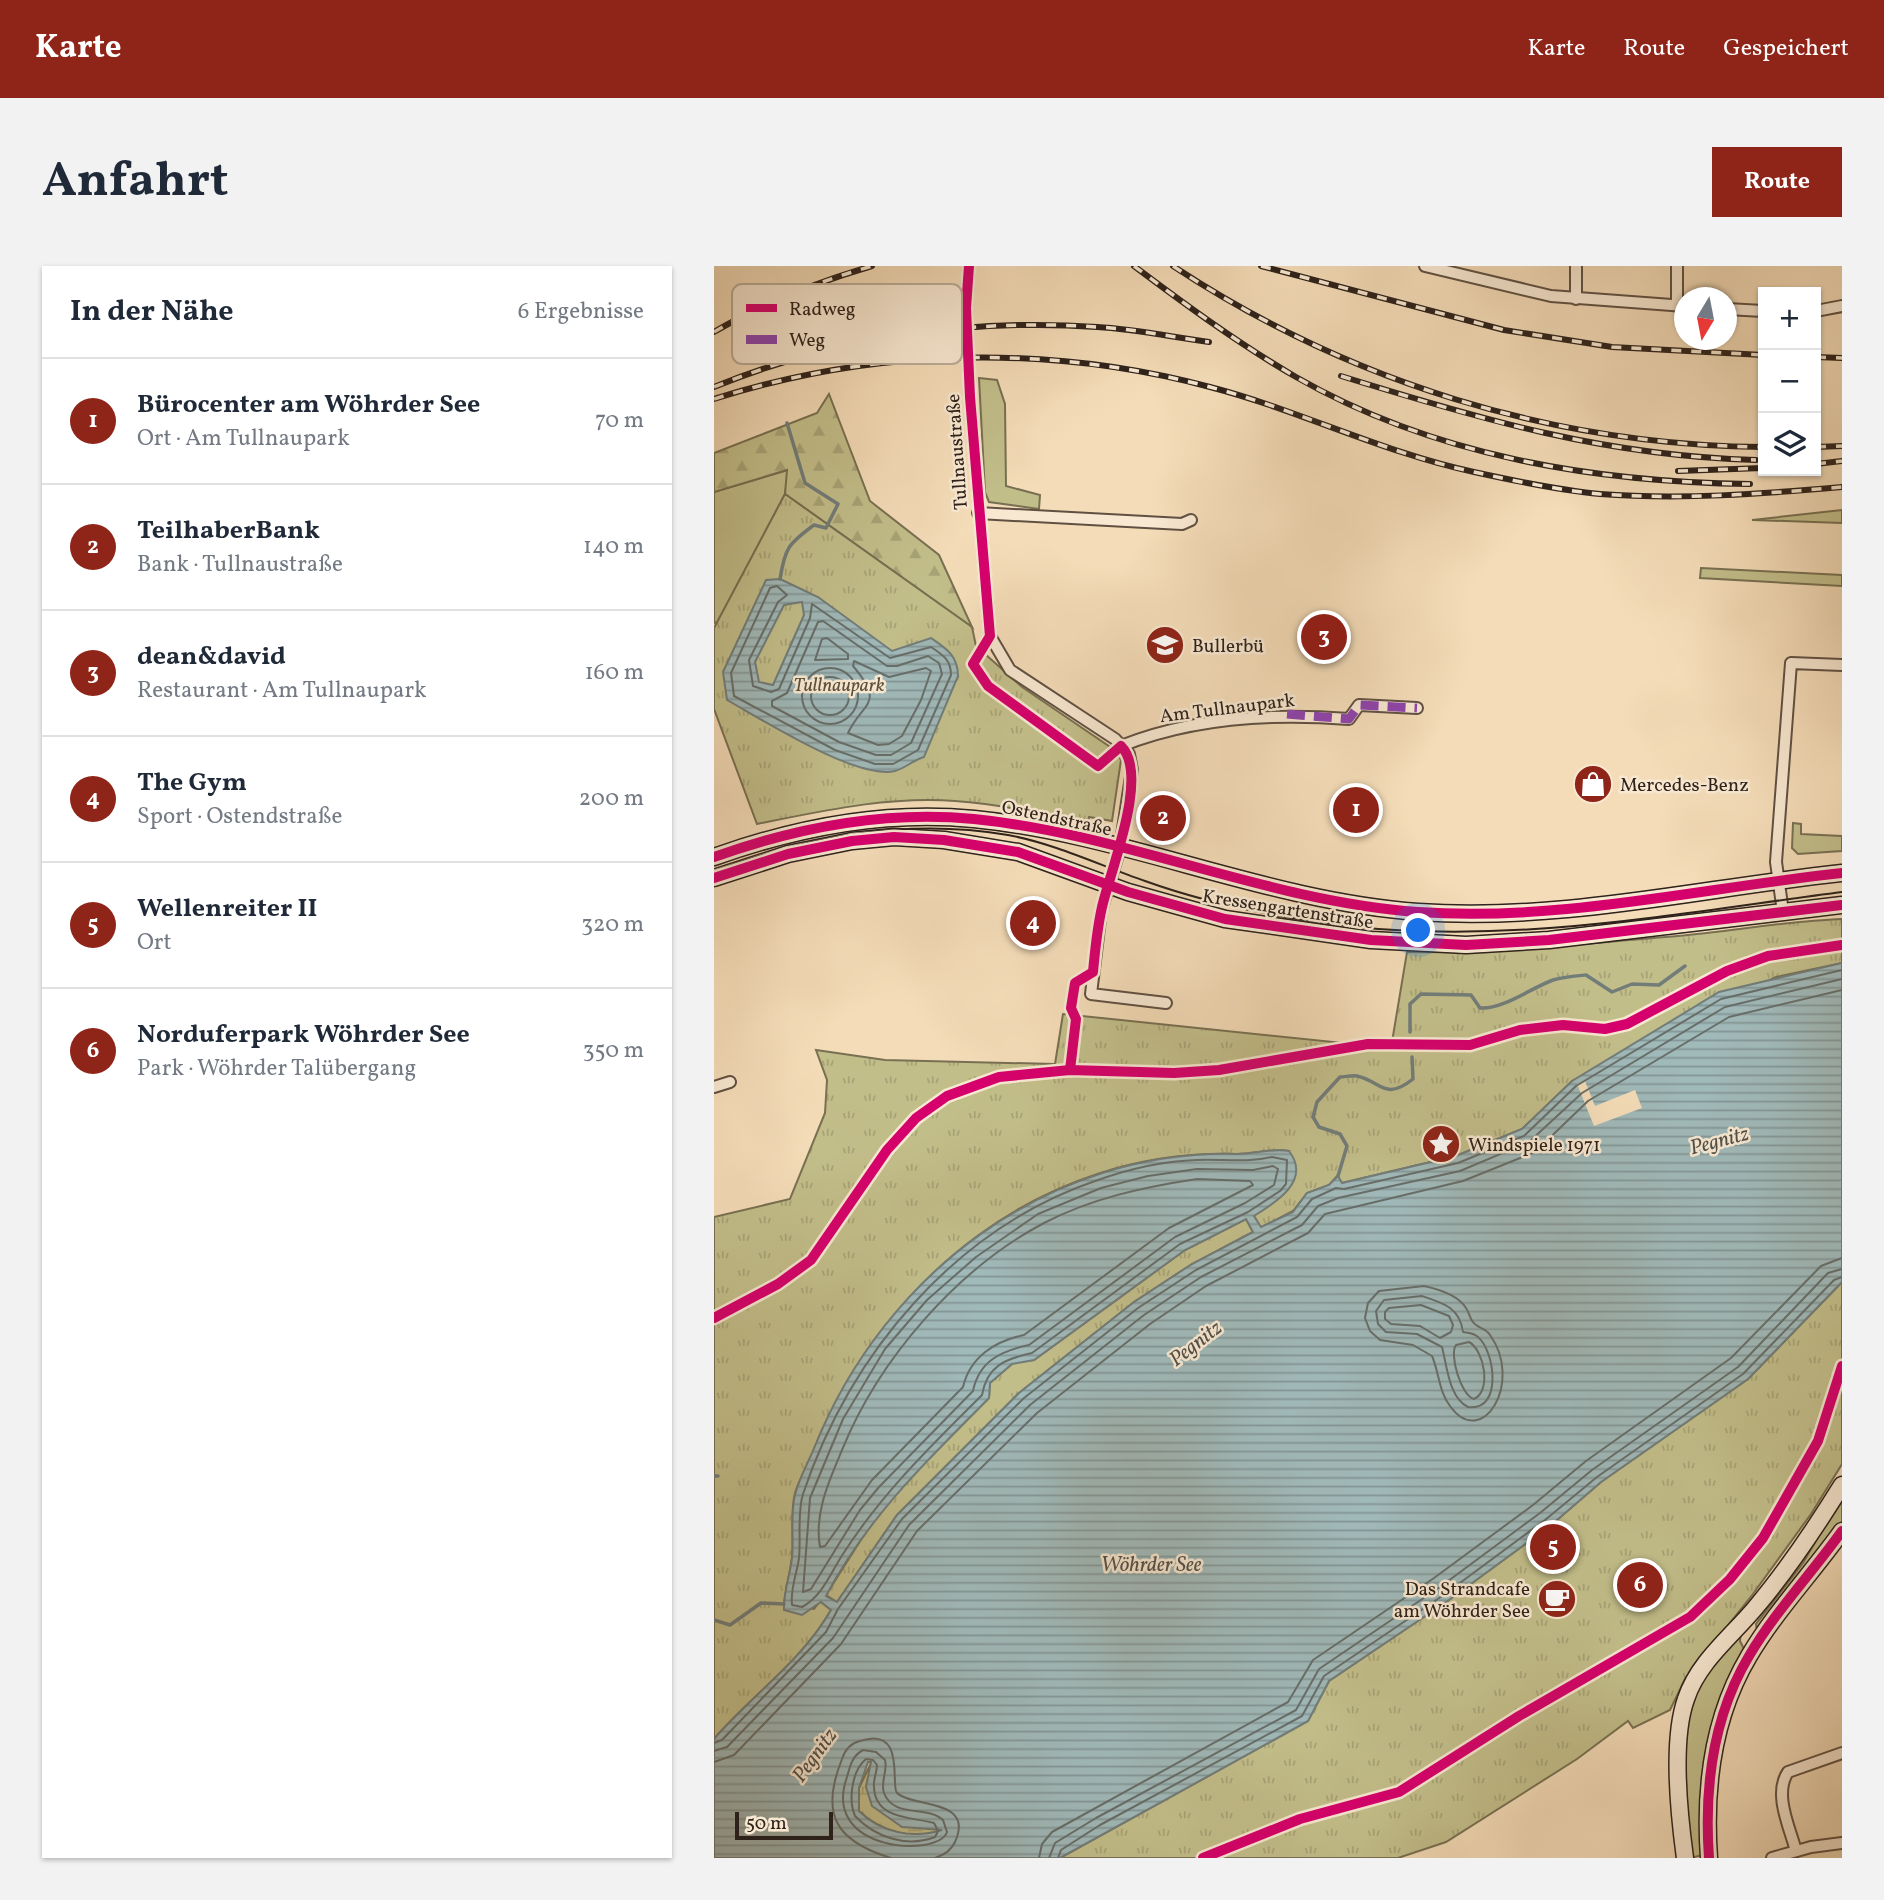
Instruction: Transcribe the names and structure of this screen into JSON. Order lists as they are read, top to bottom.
{
  "streets": {
    "main road": ["Ostendstraße", "Kressengartenstraße"],
    "street": ["Tullnaustraße", "Am Tullnaupark"]
  },
  "crossings": [
    ["Tullnaustraße", "Am Tullnaupark"],
    ["Ostendstraße", "Kressengartenstraße"]
  ],
  "water": ["Pegnitz", "Wöhrder See"],
  "parks": ["Tullnaupark"],
  "places": {
    "school or university": ["Bullerbü"],
    "shop": ["Mercedes-Benz"],
    "place": ["Windspiele 1971"],
    "cafe": ["Das Strandcafe am Wöhrder See"]
  },
  "legend": ["Radweg", "Weg"],
  "scale_bar": "50 m",
  "north": "bottom",
  "page": {
    "header": "Karte",
    "nav": ["Karte", "Route", "Gespeichert"],
    "buttons": "Route",
    "title": "Anfahrt",
    "heading": ["In der Nähe", "6 Ergebnisse"],
    "map_buttons": ["+", "−"],
    "list": [
      {
        "mark": "1",
        "name": "Bürocenter am Wöhrder See",
        "note": "Ort · Am Tullnaupark",
        "value": "70 m"
      },
      {
        "mark": "2",
        "name": "TeilhaberBank",
        "note": "Bank · Tullnaustraße",
        "value": "140 m"
      },
      {
        "mark": "3",
        "name": "dean&david",
        "note": "Restaurant · Am Tullnaupark",
        "value": "160 m"
      },
      {
        "mark": "4",
        "name": "The Gym",
        "note": "Sport · Ostendstraße",
        "value": "200 m"
      },
      {
        "mark": "5",
        "name": "Wellenreiter II",
        "note": "Ort",
        "value": "320 m"
      },
      {
        "mark": "6",
        "name": "Norduferpark Wöhrder See",
        "note": "Park · Wöhrder Talübergang",
        "value": "350 m"
      }
    ],
    "pins": [
      "3",
      "1",
      "2",
      "4",
      "5",
      "6"
    ],
    "scale": "50 m"
  }
}
